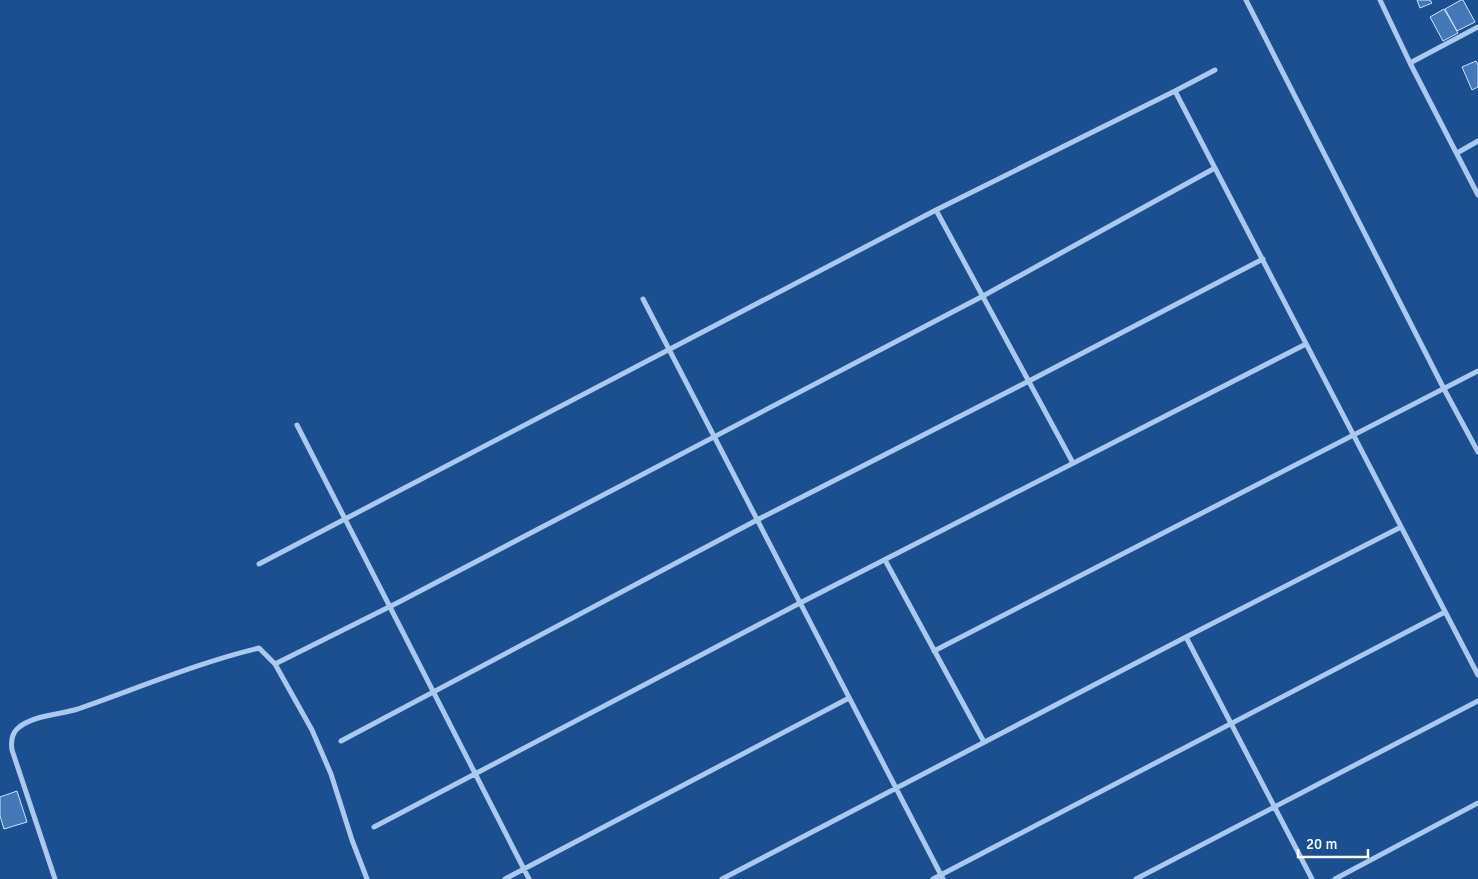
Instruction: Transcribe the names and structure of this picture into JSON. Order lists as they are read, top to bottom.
{
  "scale_bar": "20 m"
}
